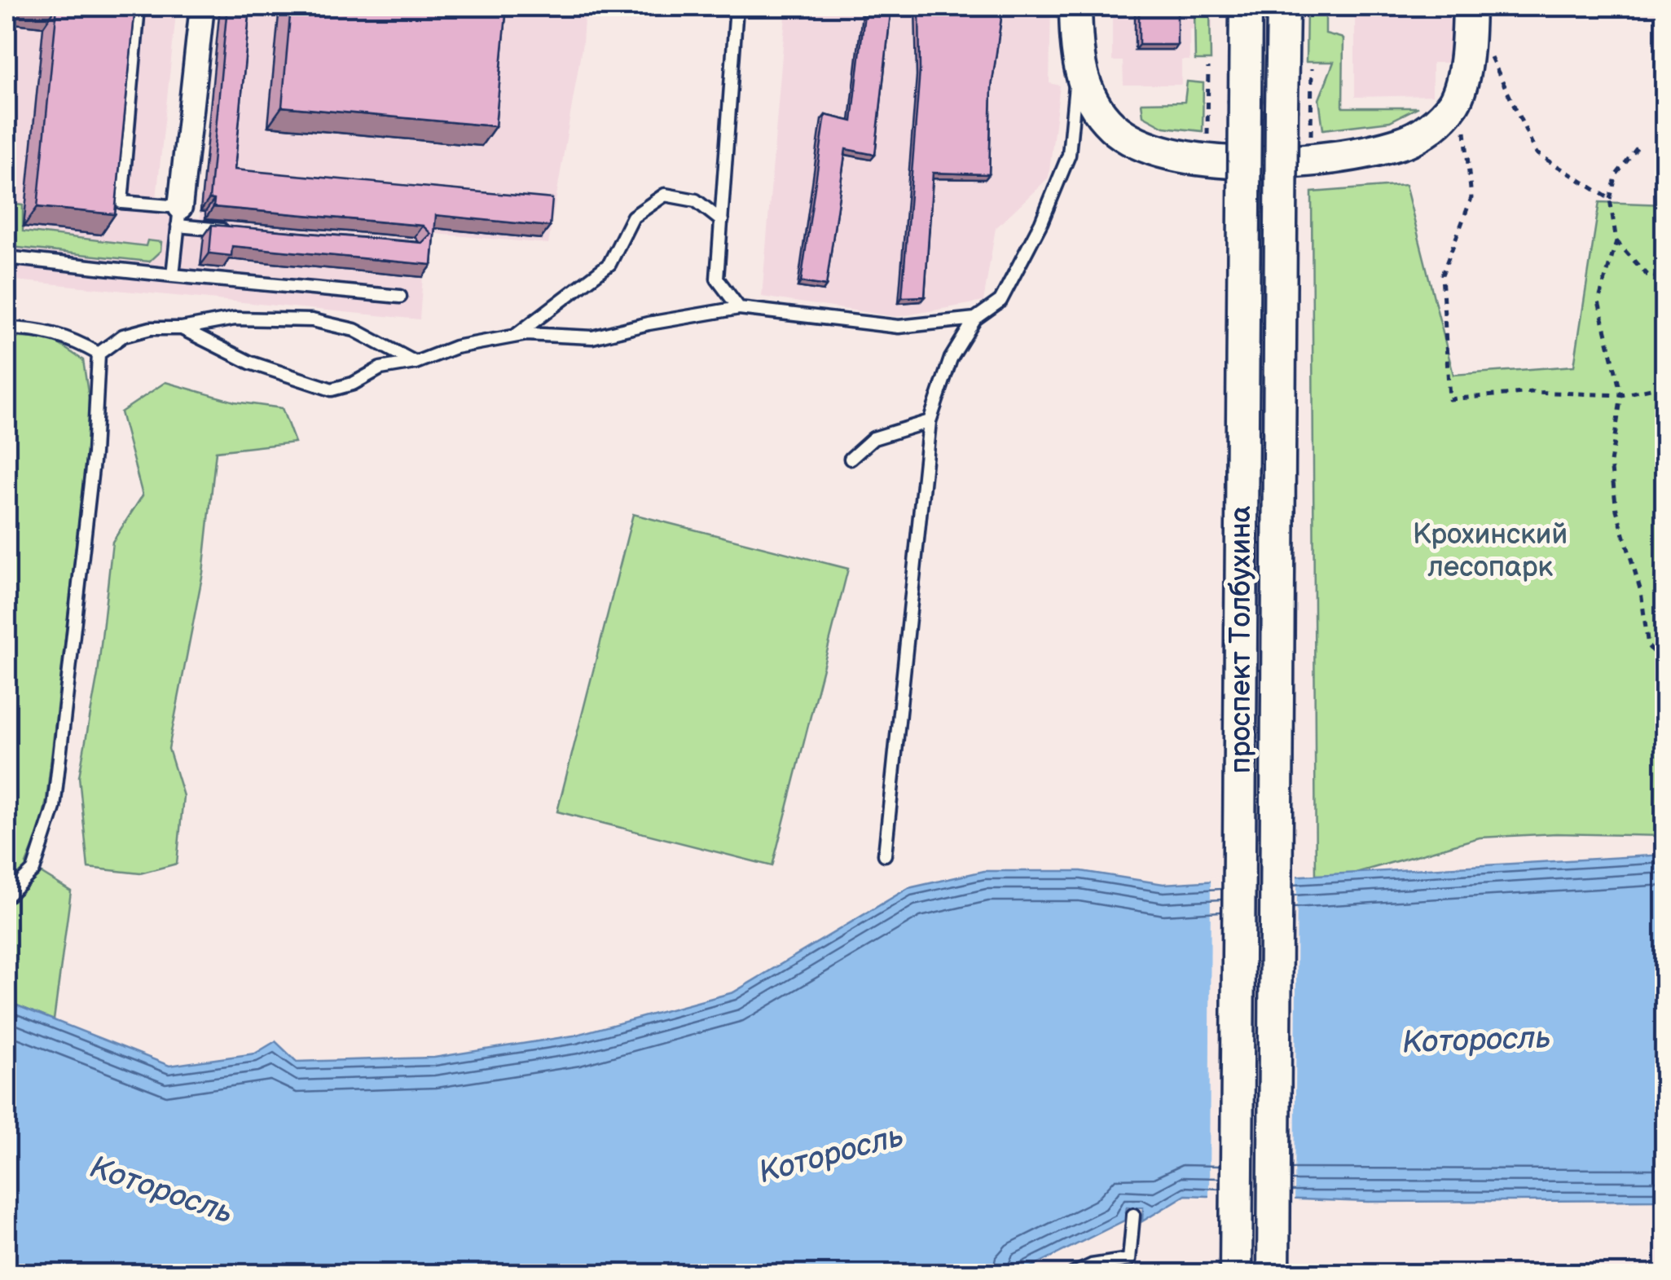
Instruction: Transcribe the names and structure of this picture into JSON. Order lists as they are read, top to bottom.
{
  "streets": {
    "main road": ["проспект Толбухина"]
  },
  "water": ["Которосль"],
  "parks": ["Крохинский лесопарк"]
}
